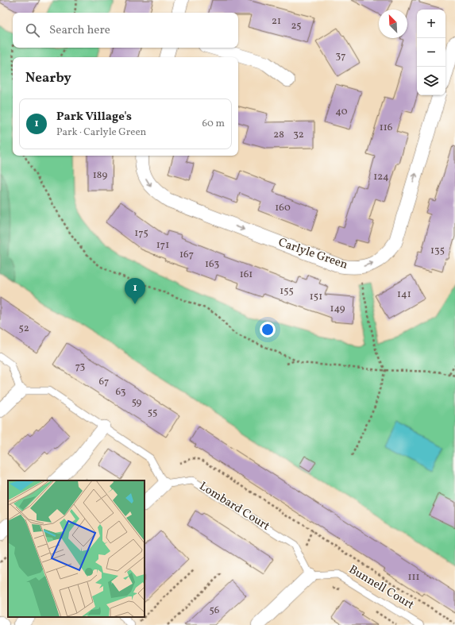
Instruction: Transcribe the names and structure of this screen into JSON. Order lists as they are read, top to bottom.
{
  "streets": {
    "street": ["Carlyle Green"],
    "lane": ["Lombard Court", "Bunnell Court"]
  },
  "crossings": [
    ["Lombard Court", "Bunnell Court"]
  ],
  "house_numbers": [
    "21",
    "25",
    "37",
    "40",
    "116",
    "28",
    "32",
    "189",
    "124",
    "160",
    "175",
    "171",
    "135",
    "167",
    "163",
    "161",
    "155",
    "141",
    "151",
    "149",
    "52",
    "73",
    "67",
    "63",
    "59",
    "55",
    "111",
    "56"
  ],
  "north": "top left",
  "page": {
    "map_buttons": ["+", "−"],
    "search": "Search here",
    "heading": "Nearby",
    "list": [
      {
        "mark": "1",
        "name": "Park Village's",
        "note": "Park · Carlyle Green",
        "value": "60 m"
      }
    ],
    "pins": "1"
  }
}
